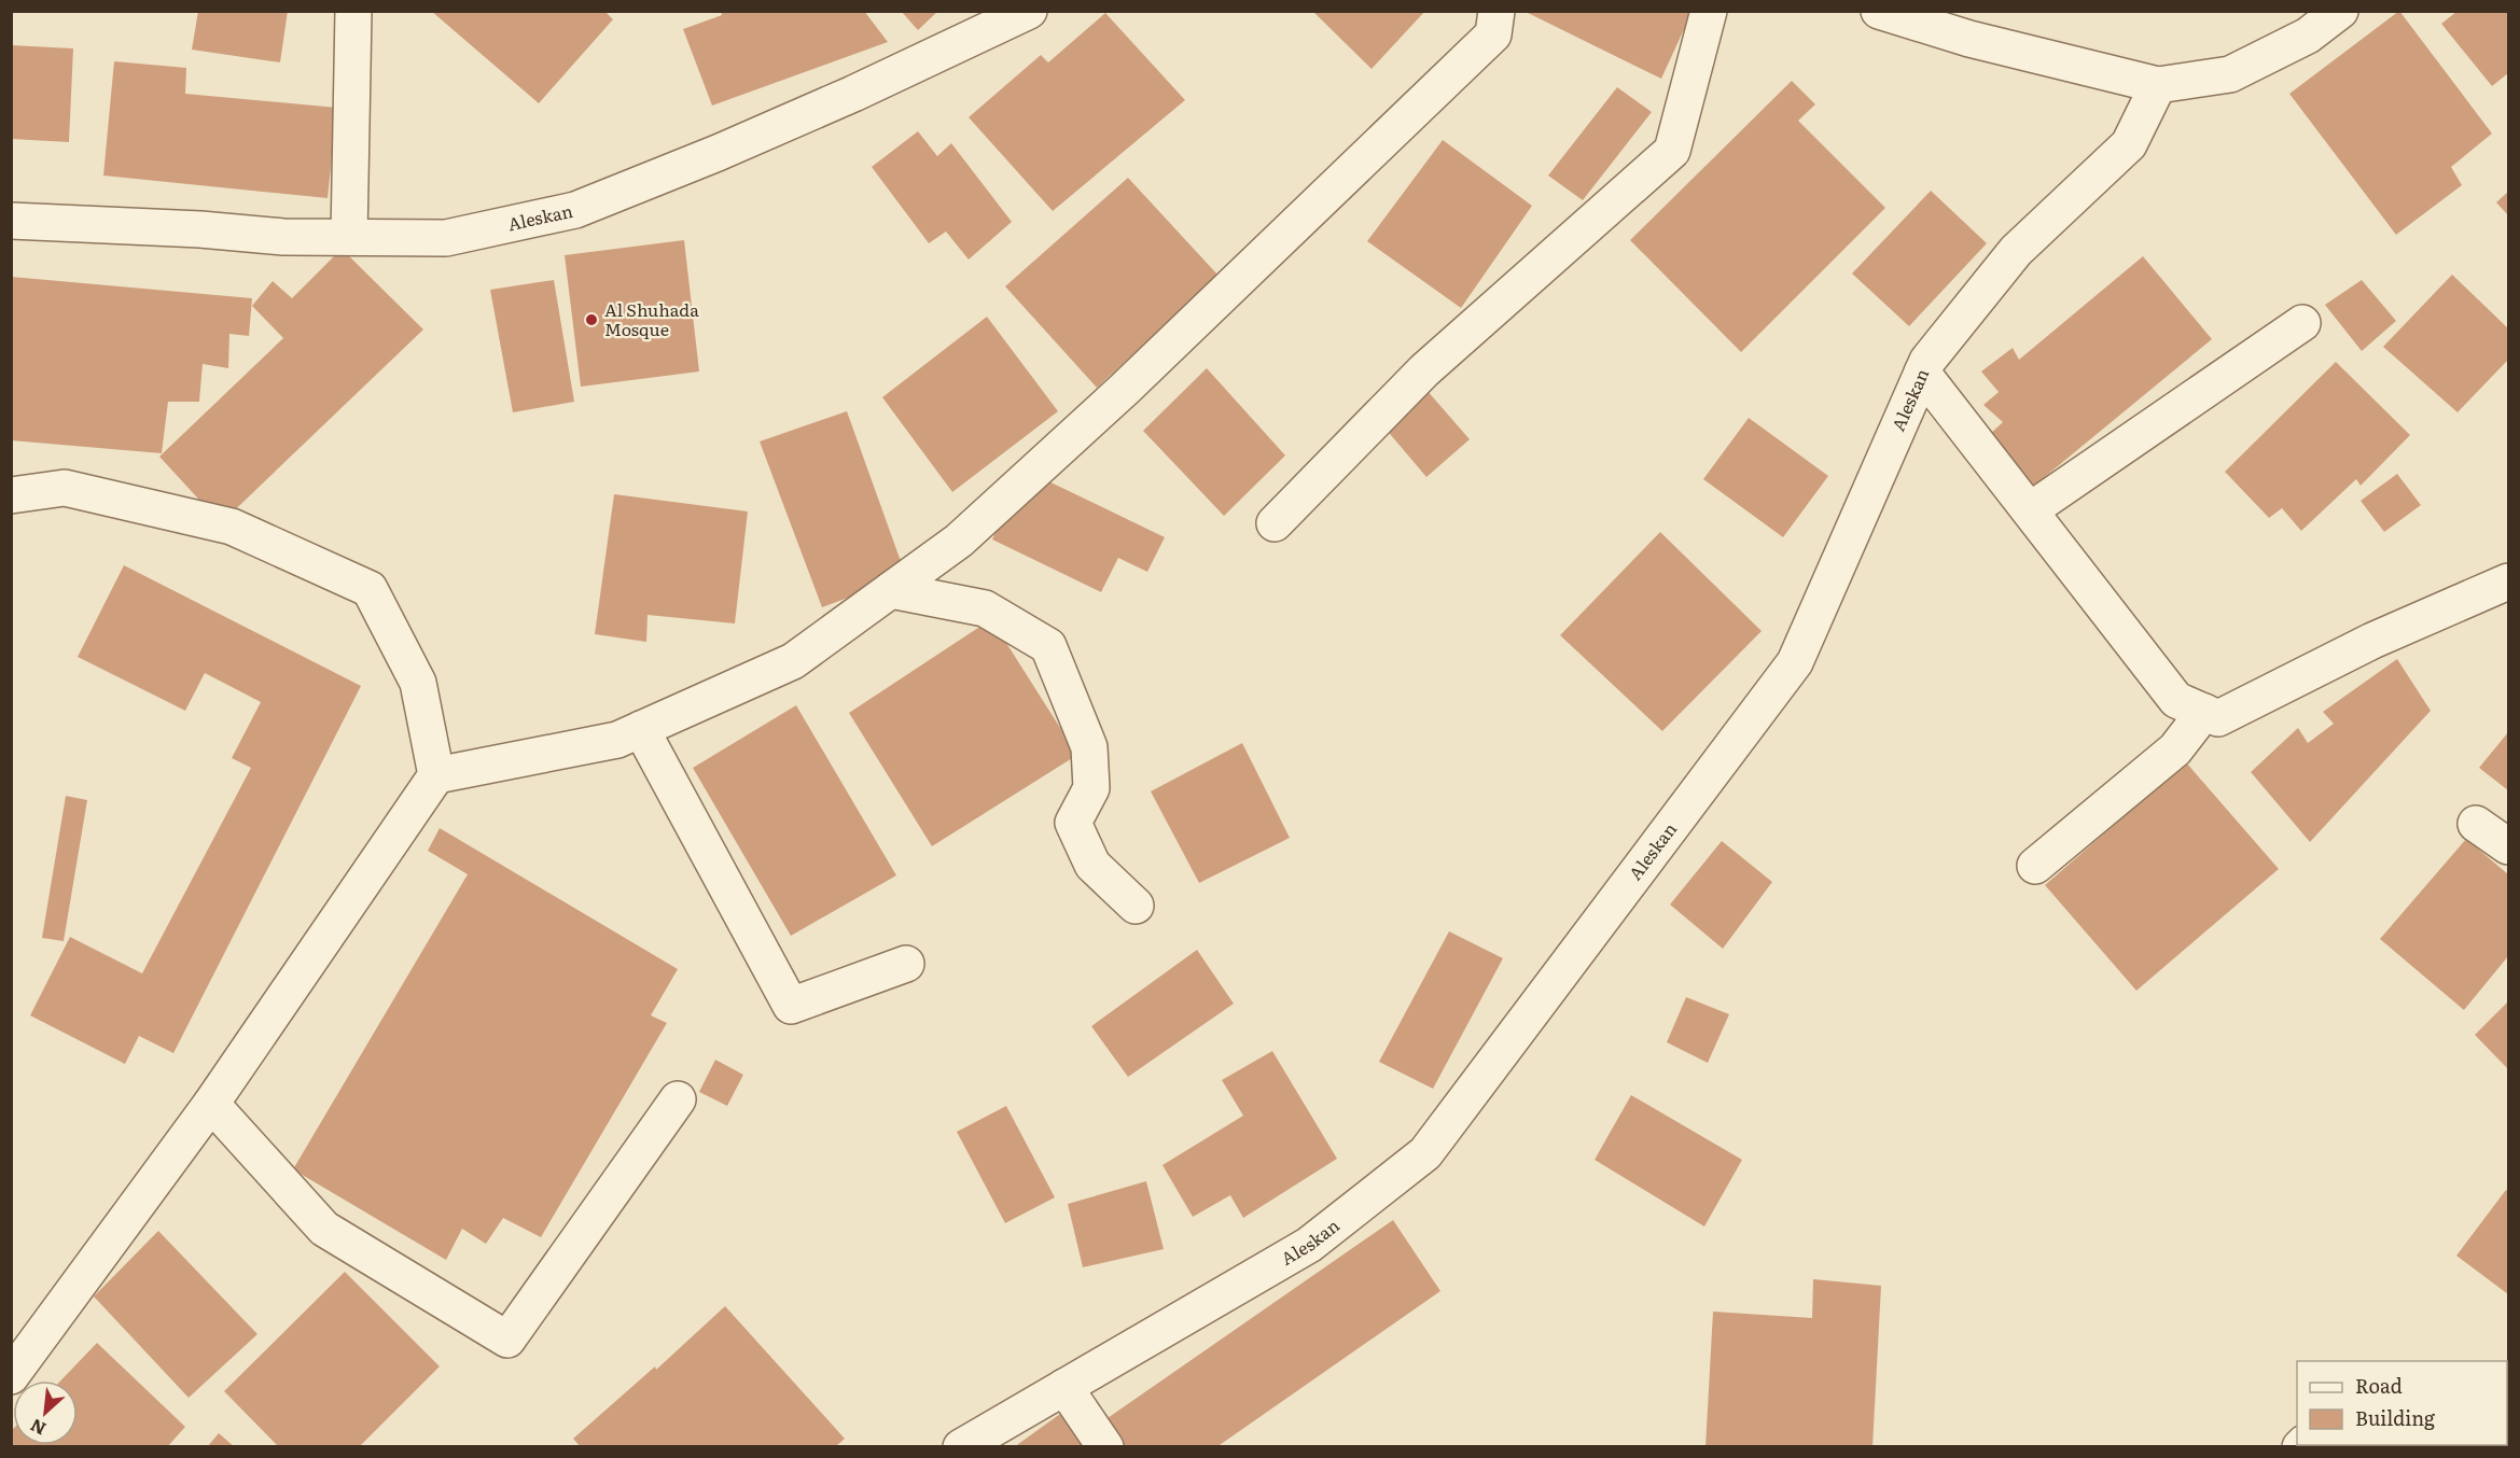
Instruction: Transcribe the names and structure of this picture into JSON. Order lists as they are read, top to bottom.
{
  "streets": {
    "street": ["Aleskan"]
  },
  "places": ["Al Shuhada Mosque"],
  "legend": ["Road", "Building"],
  "north": "bottom left"
}
